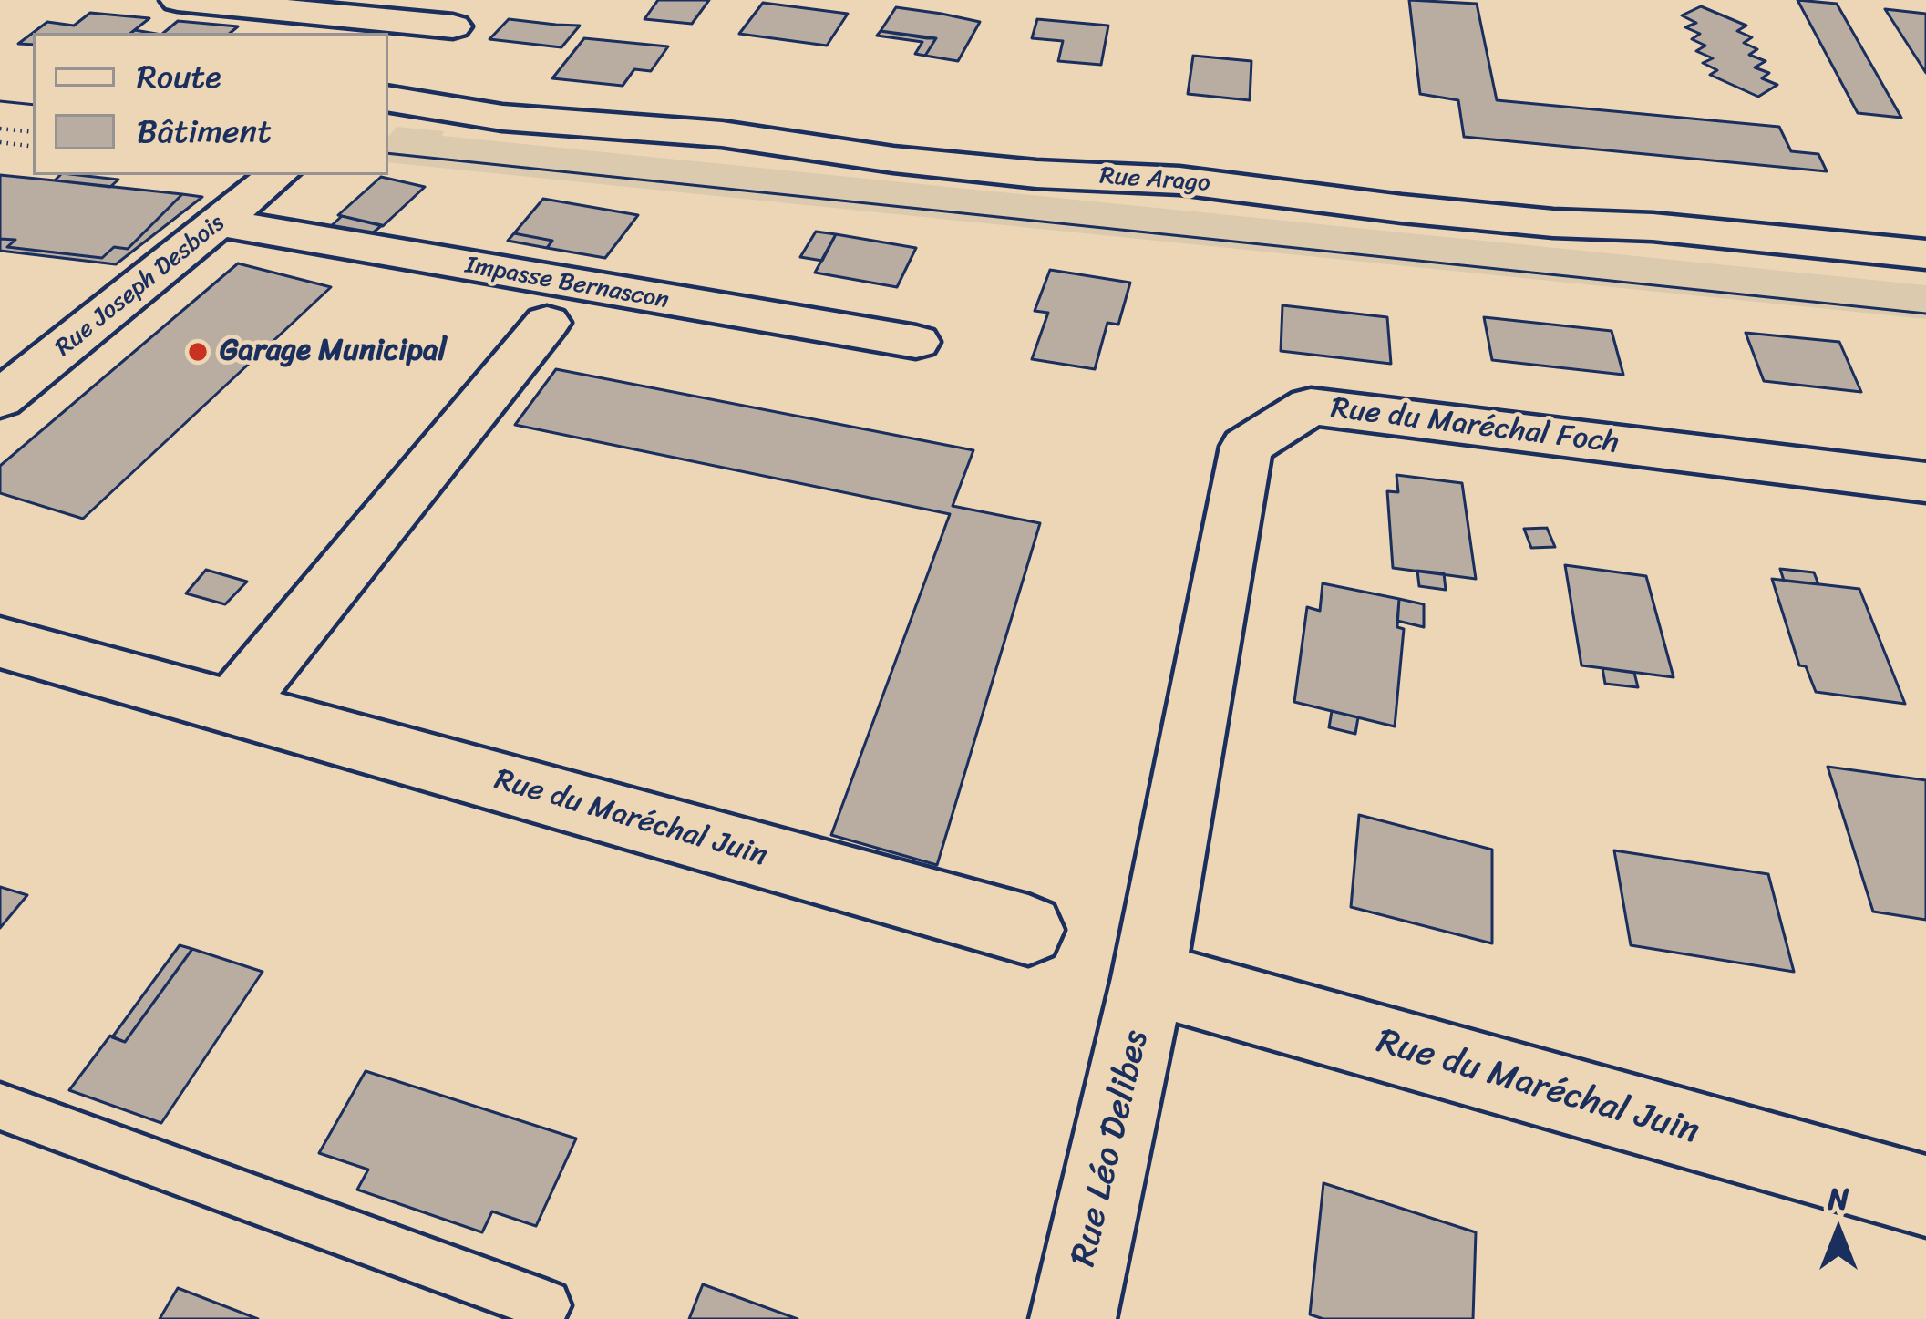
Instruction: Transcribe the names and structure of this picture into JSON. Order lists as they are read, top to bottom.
{
  "streets": {
    "street": [
      "Rue Arago",
      "Impasse Bernascon",
      "Rue Joseph Desbois",
      "Rue du Maréchal Foch",
      "Rue du Maréchal Juin",
      "Rue Léo Delibes"
    ]
  },
  "crossings": [
    ["Impasse Bernascon", "Rue Joseph Desbois"],
    ["Rue du Maréchal Foch", "Rue du Maréchal Juin"],
    ["Rue du Maréchal Foch", "Rue Léo Delibes"],
    ["Rue du Maréchal Juin", "Rue Léo Delibes"]
  ],
  "places": ["Garage Municipal"],
  "legend": ["Route", "Bâtiment"],
  "north": "top"
}
